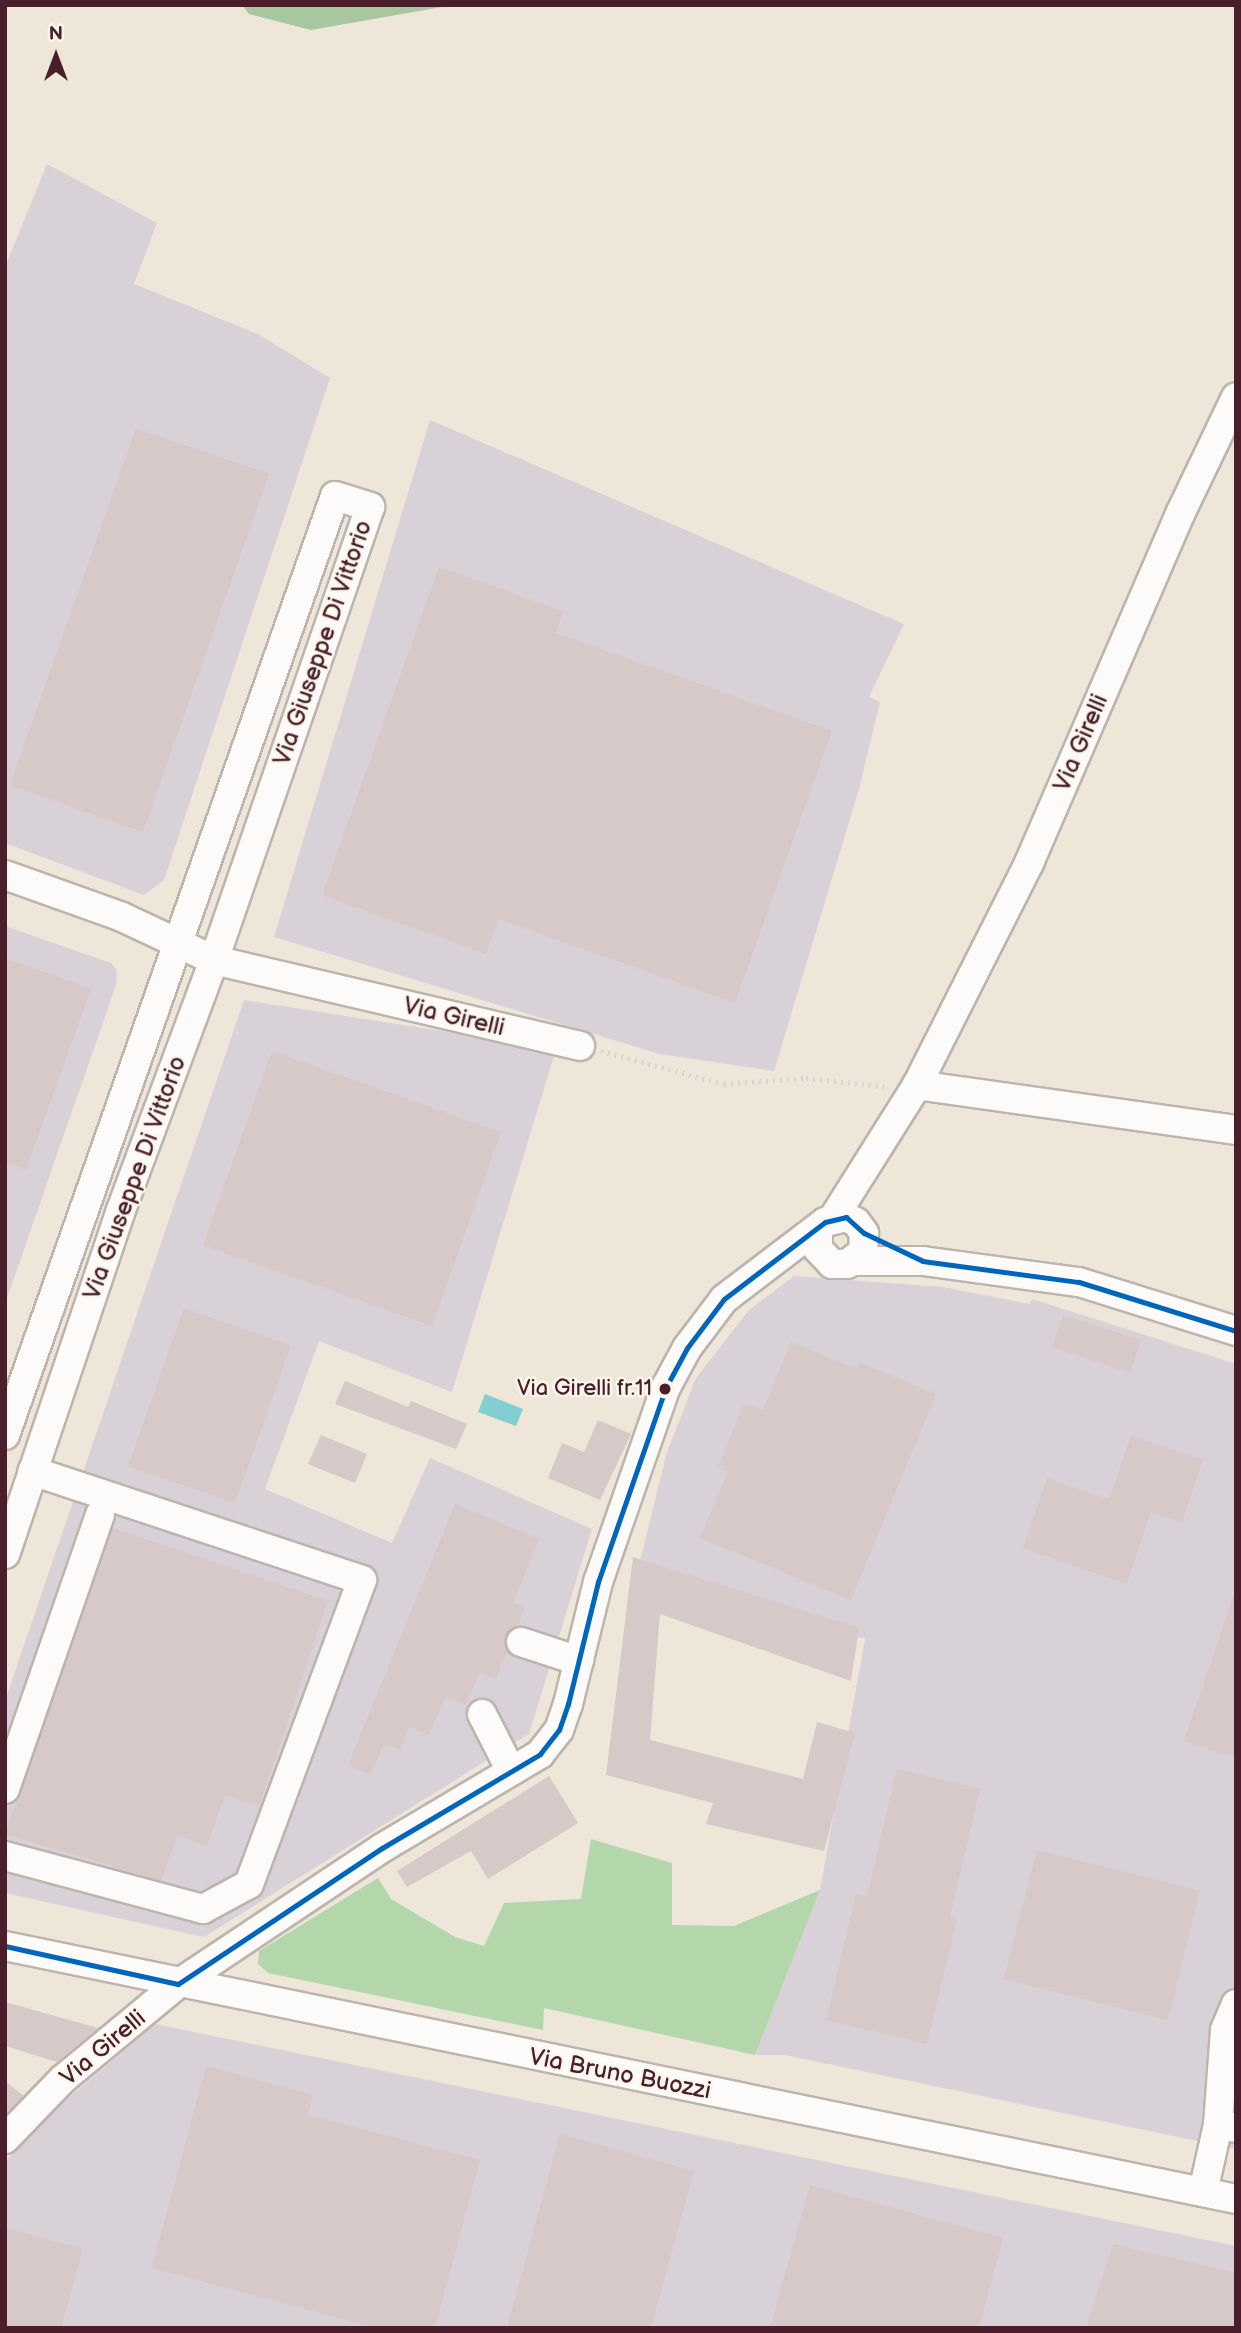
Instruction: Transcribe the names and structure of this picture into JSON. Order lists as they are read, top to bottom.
{
  "streets": {
    "street": ["Via Giuseppe Di Vittorio", "Via Girelli", "Via Bruno Buozzi"]
  },
  "crossings": [
    ["Via Giuseppe Di Vittorio", "Via Girelli"],
    ["Via Girelli", "Via Bruno Buozzi"]
  ],
  "places": ["Via Girelli fr.11"],
  "north": "top"
}
